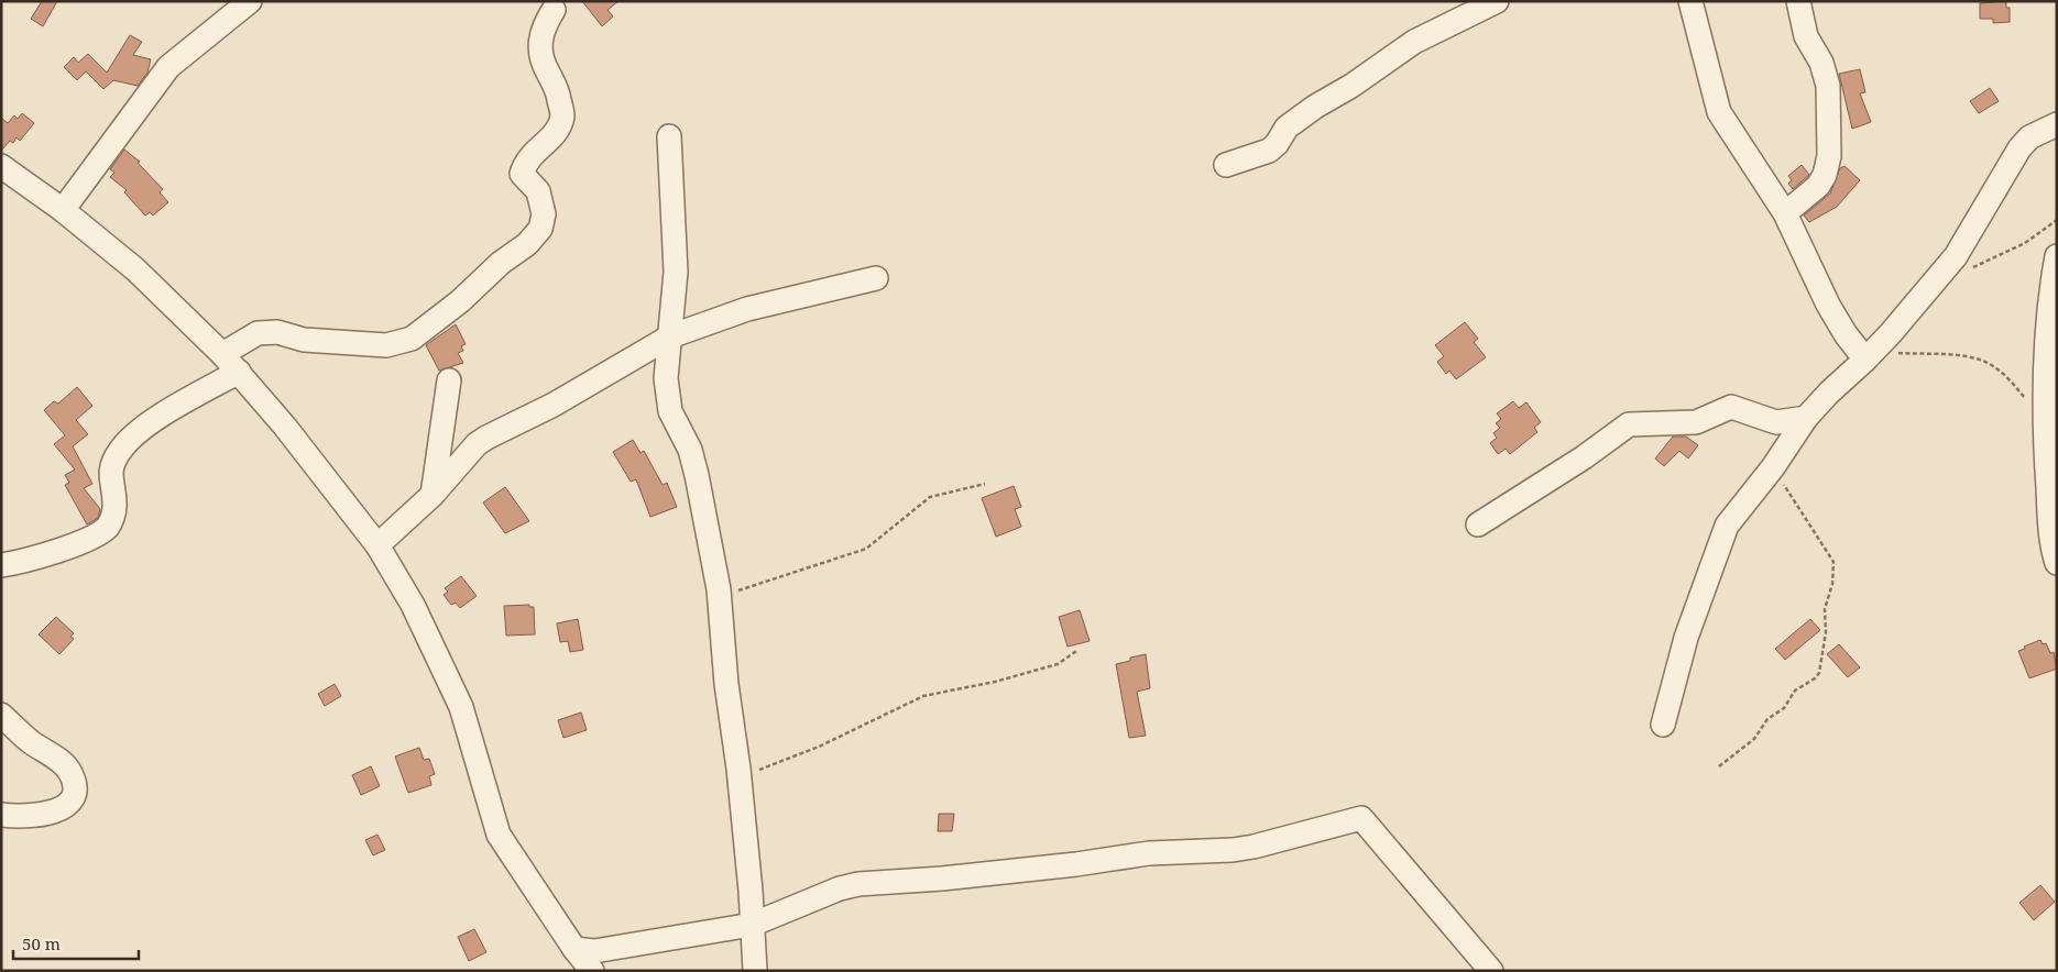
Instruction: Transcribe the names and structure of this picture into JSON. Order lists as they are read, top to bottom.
{
  "scale_bar": "50 m"
}
